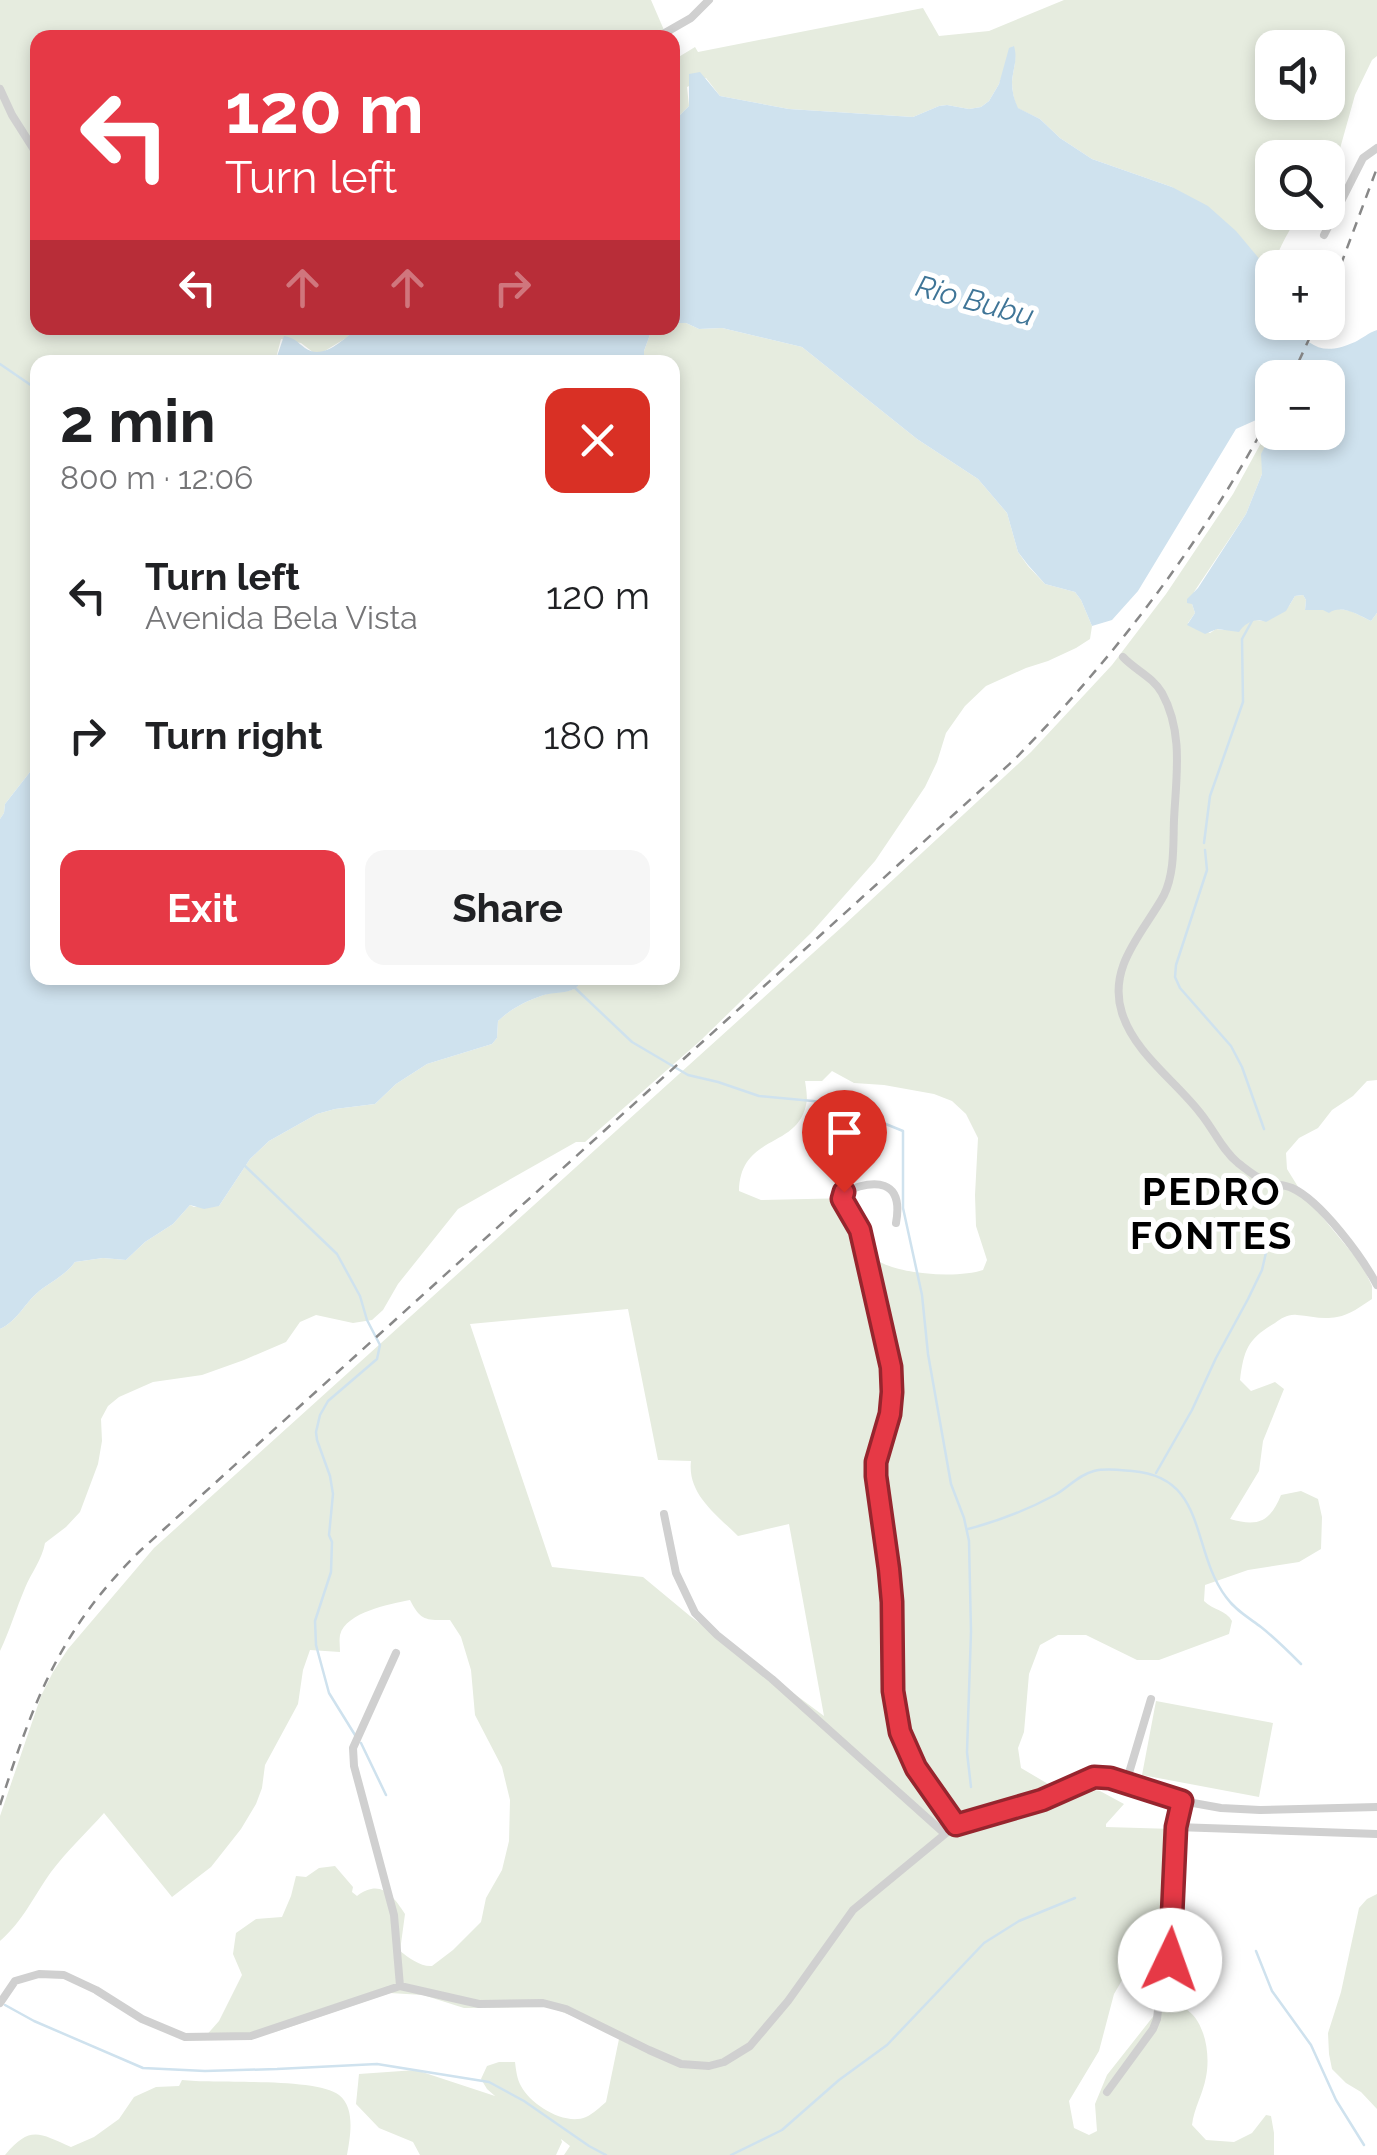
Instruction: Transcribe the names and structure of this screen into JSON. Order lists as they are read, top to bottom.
{
  "districts": ["PEDRO FONTES"],
  "water": ["Rio Bubu"],
  "page": {
    "map_buttons": ["+", "−"],
    "turn": ["120 m", "Turn left"],
    "heading": ["2 min", "800 m · 12:06"],
    "list": [
      {
        "name": "Turn left",
        "note": "Avenida Bela Vista",
        "value": "120 m"
      },
      {
        "name": "Turn right",
        "value": "180 m"
      }
    ],
    "buttons": ["Exit", "Share"]
  }
}
